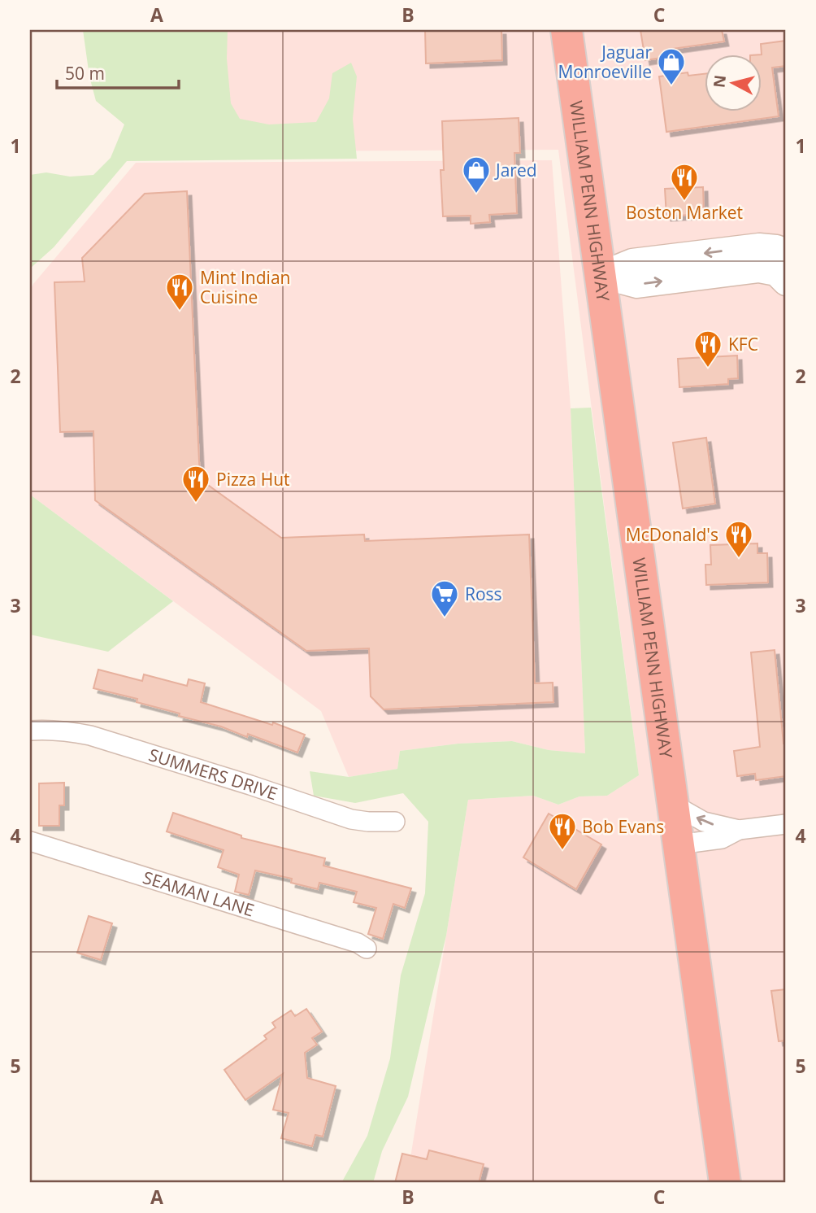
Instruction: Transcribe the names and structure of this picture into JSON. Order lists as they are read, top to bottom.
{
  "streets": {
    "highway": ["WILLIAM PENN HIGHWAY"],
    "street": ["SUMMERS DRIVE", "SEAMAN LANE"]
  },
  "places": {
    "shop": ["Jaguar Monroeville", "Jared"],
    "restaurant": [
      "Boston Market",
      "Mint Indian Cuisine",
      "KFC",
      "Pizza Hut",
      "McDonald's",
      "Bob Evans"
    ],
    "supermarket": ["Ross"]
  },
  "scale_bar": "50 m",
  "north": "left",
  "grid": {
    "columns": ["A", "B", "C"],
    "rows": [
      "1",
      "2",
      "3",
      "4",
      "5"
    ]
  }
}
